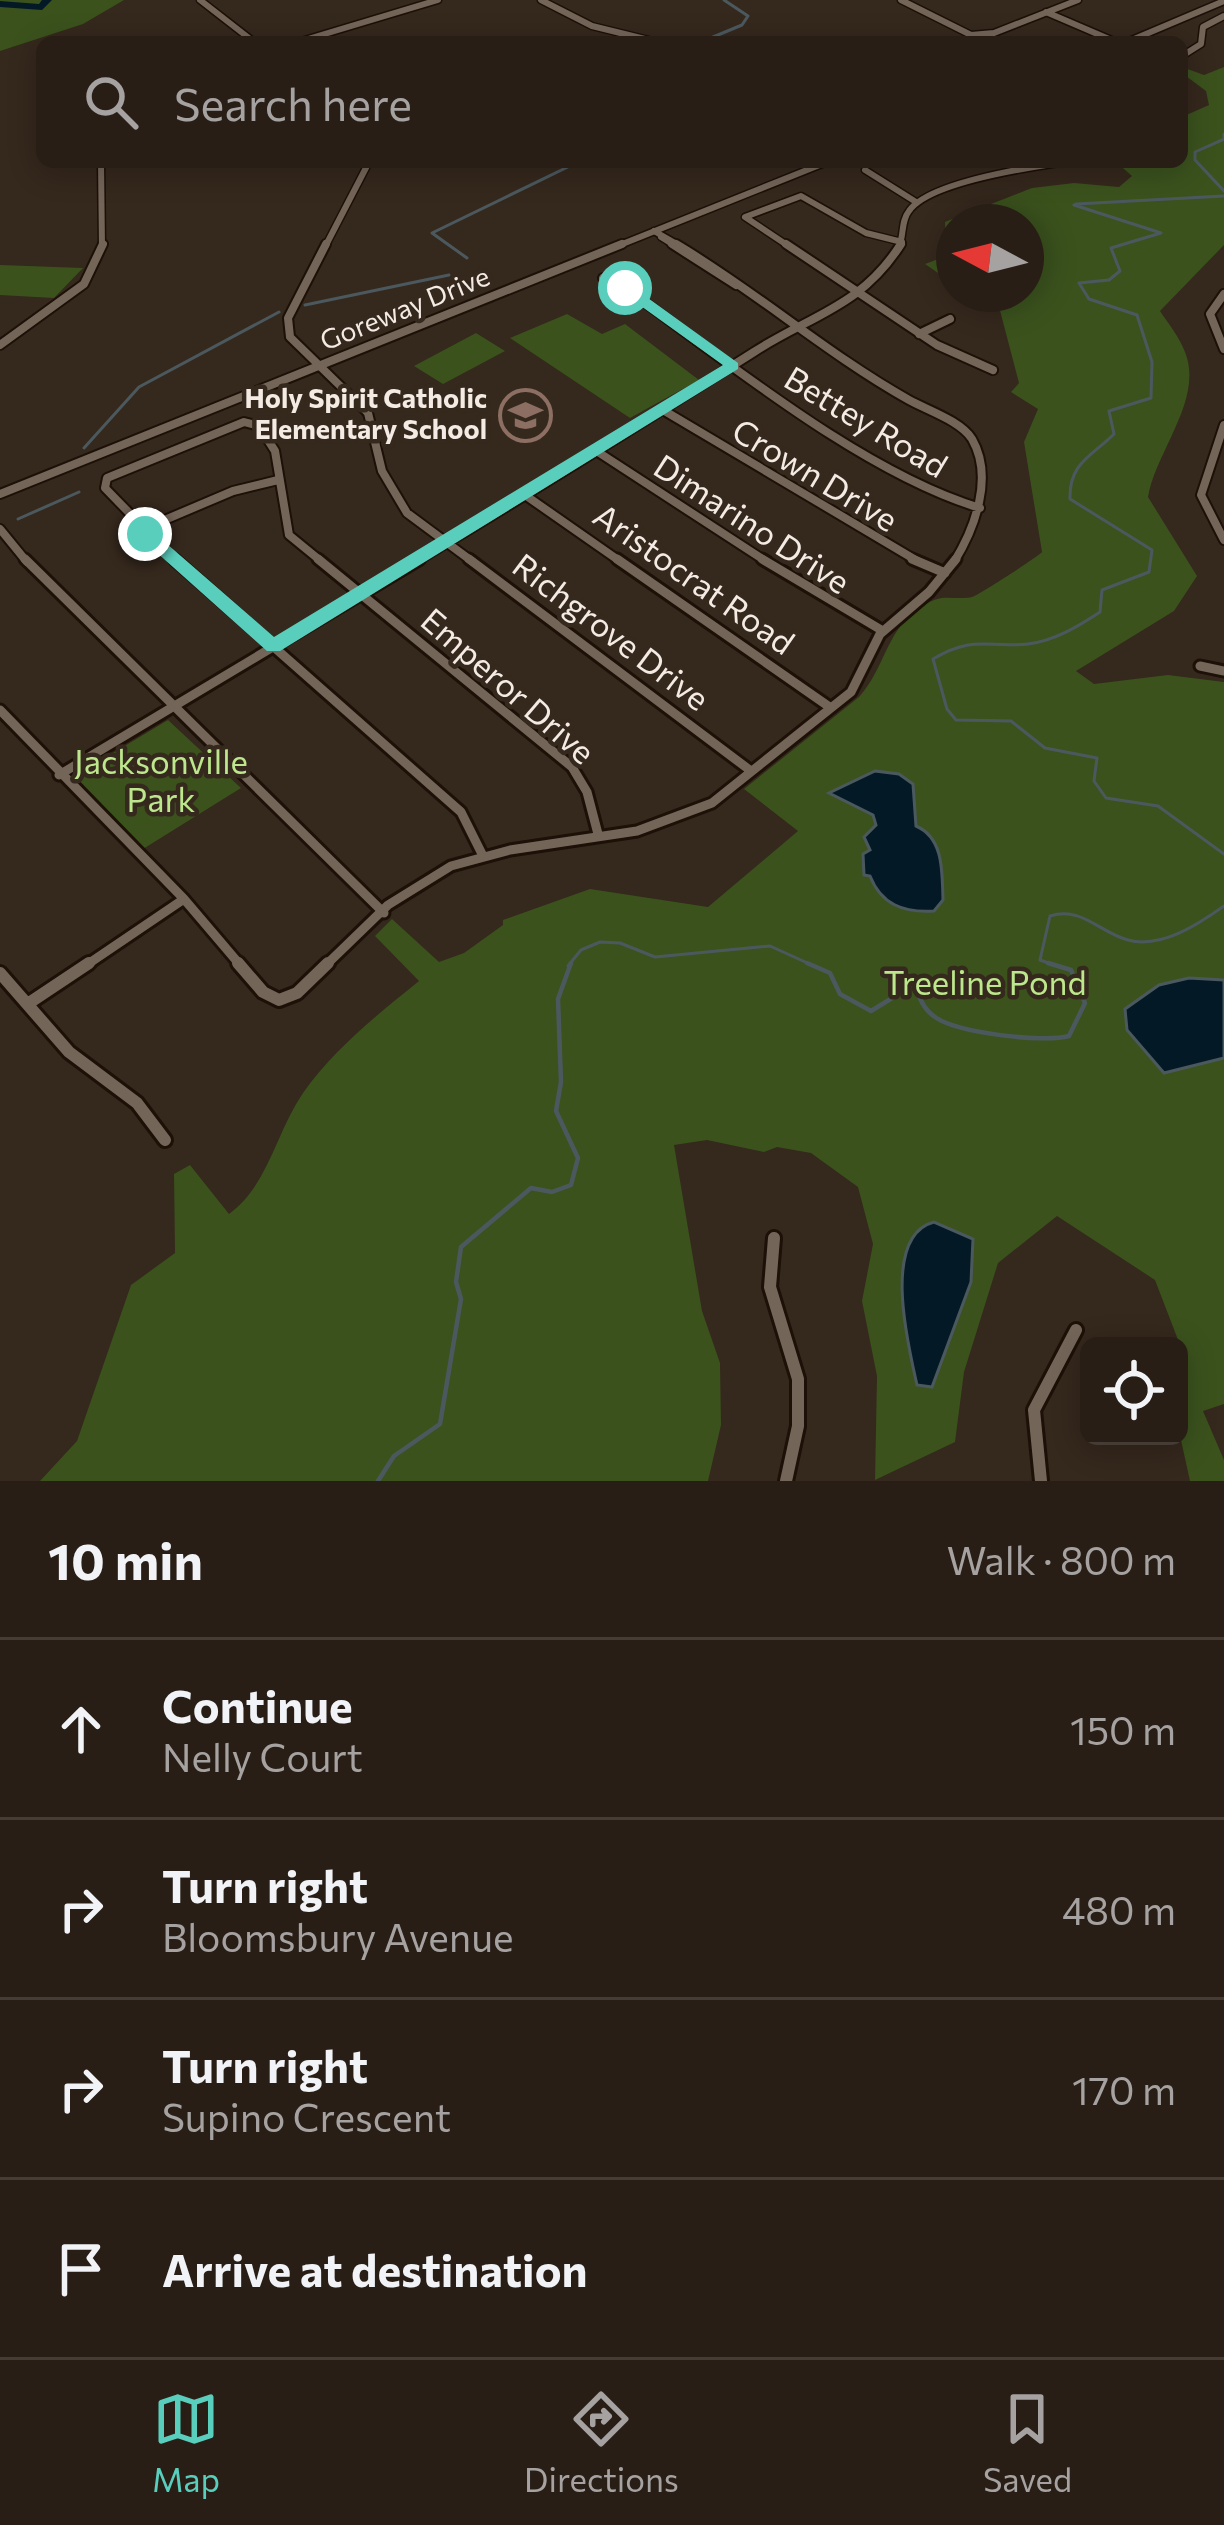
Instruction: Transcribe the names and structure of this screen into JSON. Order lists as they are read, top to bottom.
{
  "streets": {
    "street": [
      "Goreway Drive",
      "Bettey Road",
      "Crown Drive",
      "Dimarino Drive",
      "Aristocrat Road",
      "Richgrove Drive",
      "Emperor Drive"
    ]
  },
  "crossings": [
    ["Goreway Drive", "Richgrove Drive"]
  ],
  "parks": ["Jacksonville Park", "Treeline Pond"],
  "places": {
    "school or university": ["Holy Spirit Catholic Elementary School"]
  },
  "north": "left",
  "page": {
    "search": "Search here",
    "heading": ["10 min", "Walk · 800 m"],
    "list": [
      ["Continue", "Nelly Court", "150 m"],
      ["Turn right", "Bloomsbury Avenue", "480 m"],
      ["Turn right", "Supino Crescent", "170 m"],
      "Arrive at destination"
    ],
    "nav": ["Map", "Directions", "Saved"]
  }
}
